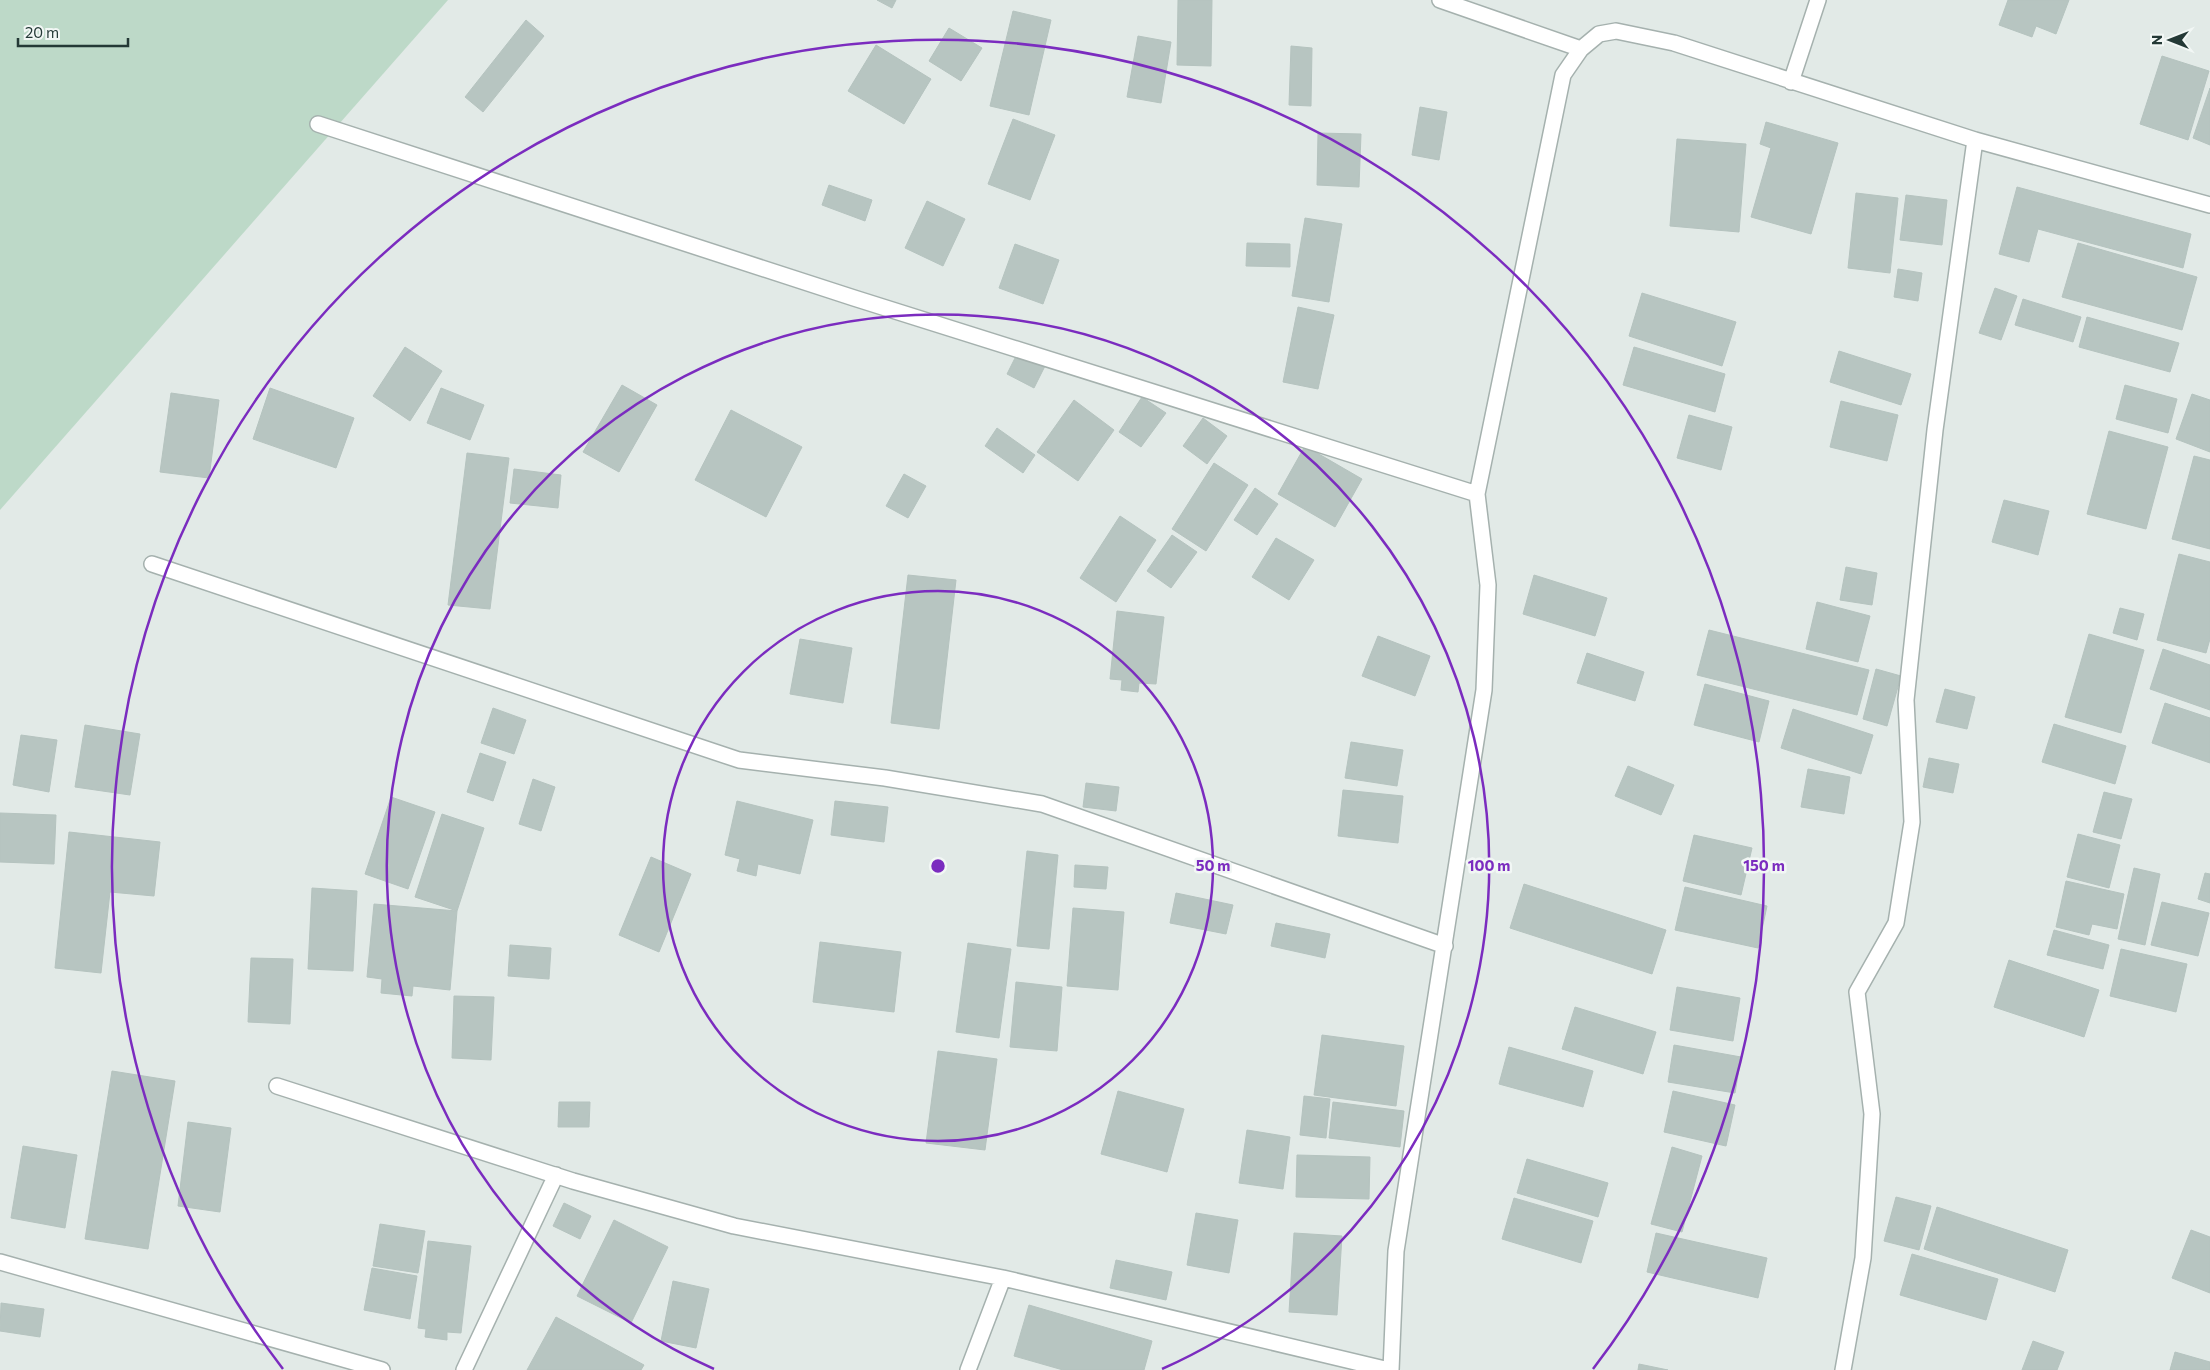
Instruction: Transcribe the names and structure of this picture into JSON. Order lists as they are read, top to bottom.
{
  "scale_bar": "20 m",
  "north": "left",
  "rings": ["50 m", "100 m", "150 m"]
}
